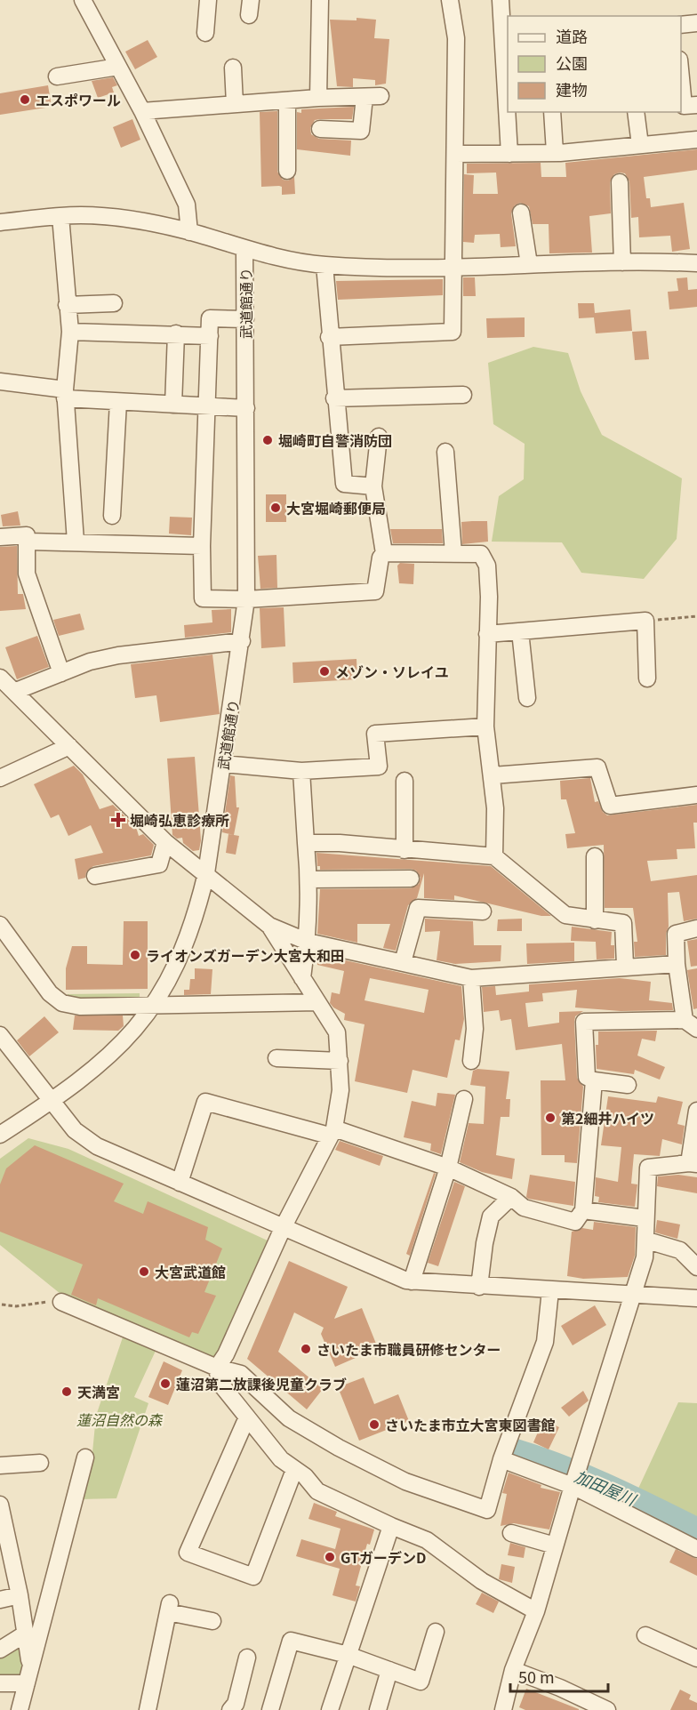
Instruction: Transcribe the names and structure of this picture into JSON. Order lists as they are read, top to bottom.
{
  "streets": {
    "street": ["武道館通り"]
  },
  "water": ["加田屋川"],
  "parks": ["蓮沼自然の森"],
  "places": {
    "other": [
      "エスポワール",
      "堀崎町自警消防団",
      "大宮堀崎郵便局",
      "メゾン・ソレイユ",
      "ライオンズガーデン大宮大和田",
      "第2細井ハイツ",
      "大宮武道館",
      "さいたま市職員研修センター",
      "蓮沼第二放課後児童クラブ",
      "天満宮",
      "さいたま市立大宮東図書館",
      "GTガーデンD"
    ],
    "health": ["堀崎弘恵診療所"]
  },
  "legend": ["道路", "公園", "建物"],
  "scale_bar": "50 m"
}
